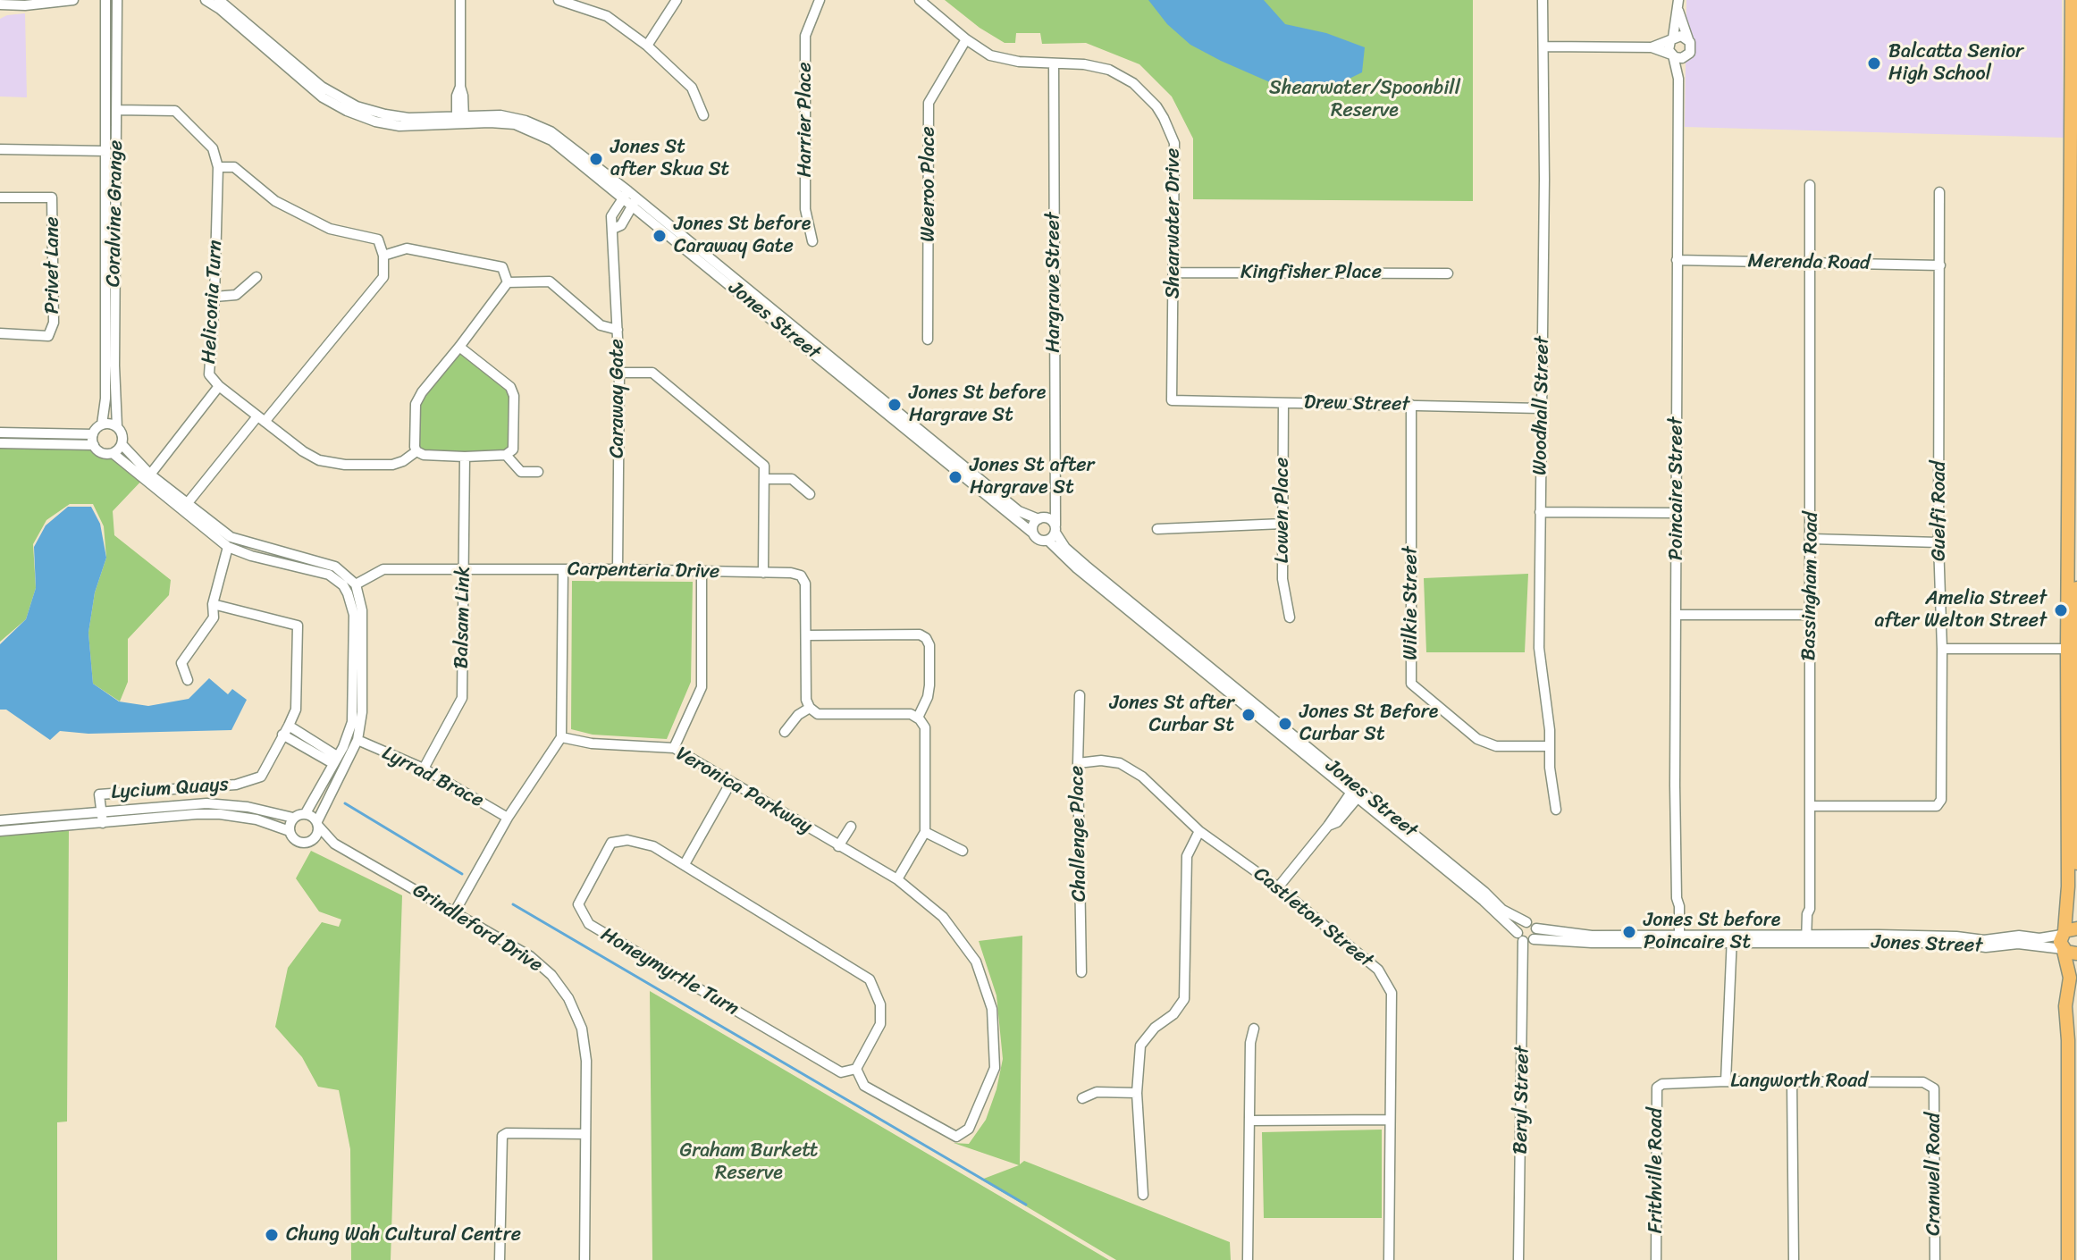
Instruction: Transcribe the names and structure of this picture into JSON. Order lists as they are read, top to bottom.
{
  "streets": {
    "street": [
      "Harrier Place",
      "Weeroo Place",
      "Coralvine Grange",
      "Shearwater Drive",
      "Merenda Road",
      "Privet Lane",
      "Kingfisher Place",
      "Hargrave Street",
      "Heliconia Turn",
      "Jones Street",
      "Caraway Gate",
      "Drew Street",
      "Woodhall Street",
      "Poincaire Street",
      "Lowen Place",
      "Guelfi Road",
      "Carpenteria Drive",
      "Bassingham Road",
      "Wilkie Street",
      "Balsam Link",
      "Lyrrad Brace",
      "Lycium Quays",
      "Veronica Parkway",
      "Challenge Place",
      "Castleton Street",
      "Grindleford Drive",
      "Honeymyrtle Turn",
      "Langworth Road",
      "Beryl Street",
      "Frithville Road",
      "Cranwell Road"
    ]
  },
  "crossings": [
    ["Weeroo Place", "Shearwater Drive"],
    ["Coralvine Grange", "Carpenteria Drive"],
    ["Shearwater Drive", "Kingfisher Place"],
    ["Shearwater Drive", "Hargrave Street"],
    ["Shearwater Drive", "Drew Street"],
    ["Merenda Road", "Poincaire Street"],
    ["Merenda Road", "Guelfi Road"],
    ["Merenda Road", "Bassingham Road"],
    ["Hargrave Street", "Jones Street"],
    ["Heliconia Turn", "Balsam Link"],
    ["Jones Street", "Caraway Gate"],
    ["Jones Street", "Poincaire Street"],
    ["Jones Street", "Bassingham Road"],
    ["Jones Street", "Beryl Street"],
    ["Caraway Gate", "Carpenteria Drive"],
    ["Drew Street", "Woodhall Street"],
    ["Drew Street", "Lowen Place"],
    ["Drew Street", "Wilkie Street"],
    ["Woodhall Street", "Wilkie Street"],
    ["Guelfi Road", "Bassingham Road"],
    ["Carpenteria Drive", "Balsam Link"],
    ["Balsam Link", "Lyrrad Brace"],
    ["Lycium Quays", "Grindleford Drive"],
    ["Veronica Parkway", "Honeymyrtle Turn"],
    ["Challenge Place", "Castleton Street"],
    ["Langworth Road", "Frithville Road"],
    ["Langworth Road", "Cranwell Road"]
  ],
  "parks": ["Shearwater/Spoonbill Reserve", "Graham Burkett Reserve"],
  "places": [
    "Balcatta Senior High School",
    "Jones St after Skua St",
    "Jones St before Caraway Gate",
    "Jones St before Hargrave St",
    "Jones St after Hargrave St",
    "Amelia Street after Welton Street",
    "Jones St after Curbar St",
    "Jones St Before Curbar St",
    "Jones St before Poincaire St",
    "Chung Wah Cultural Centre"
  ]
}
